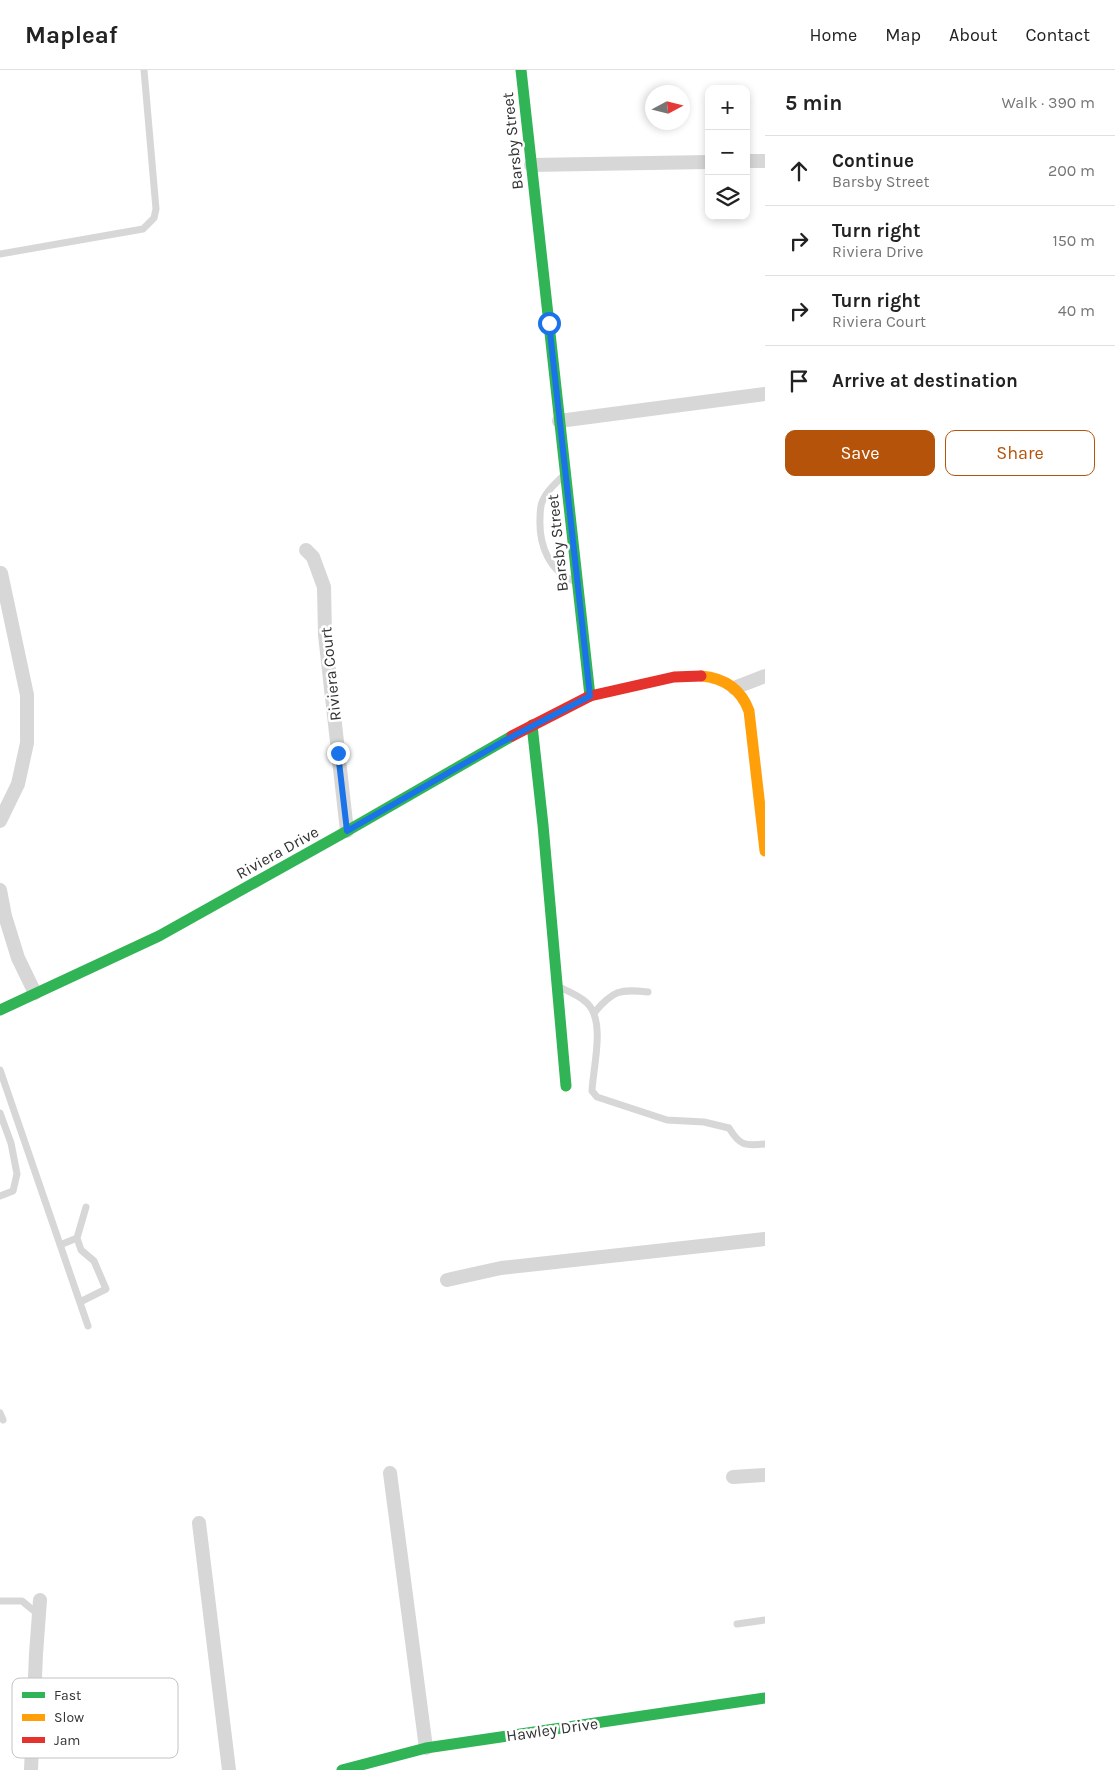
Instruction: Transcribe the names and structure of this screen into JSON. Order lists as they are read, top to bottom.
{
  "streets": {
    "street": [
      "Barsby Street",
      "Riviera Court",
      "Riviera Drive",
      "Hawley Drive"
    ]
  },
  "crossings": [
    ["Barsby Street", "Riviera Drive"],
    ["Riviera Court", "Riviera Drive"]
  ],
  "legend": ["Fast", "Slow", "Jam"],
  "north": "right",
  "page": {
    "header": "Mapleaf",
    "nav": [
      "Home",
      "Map",
      "About",
      "Contact"
    ],
    "heading": ["5 min", "Walk · 390 m"],
    "map_buttons": ["+", "−"],
    "list": [
      ["Continue", "Barsby Street", "200 m"],
      ["Turn right", "Riviera Drive", "150 m"],
      ["Turn right", "Riviera Court", "40 m"],
      "Arrive at destination"
    ],
    "buttons": ["Save", "Share"]
  }
}
